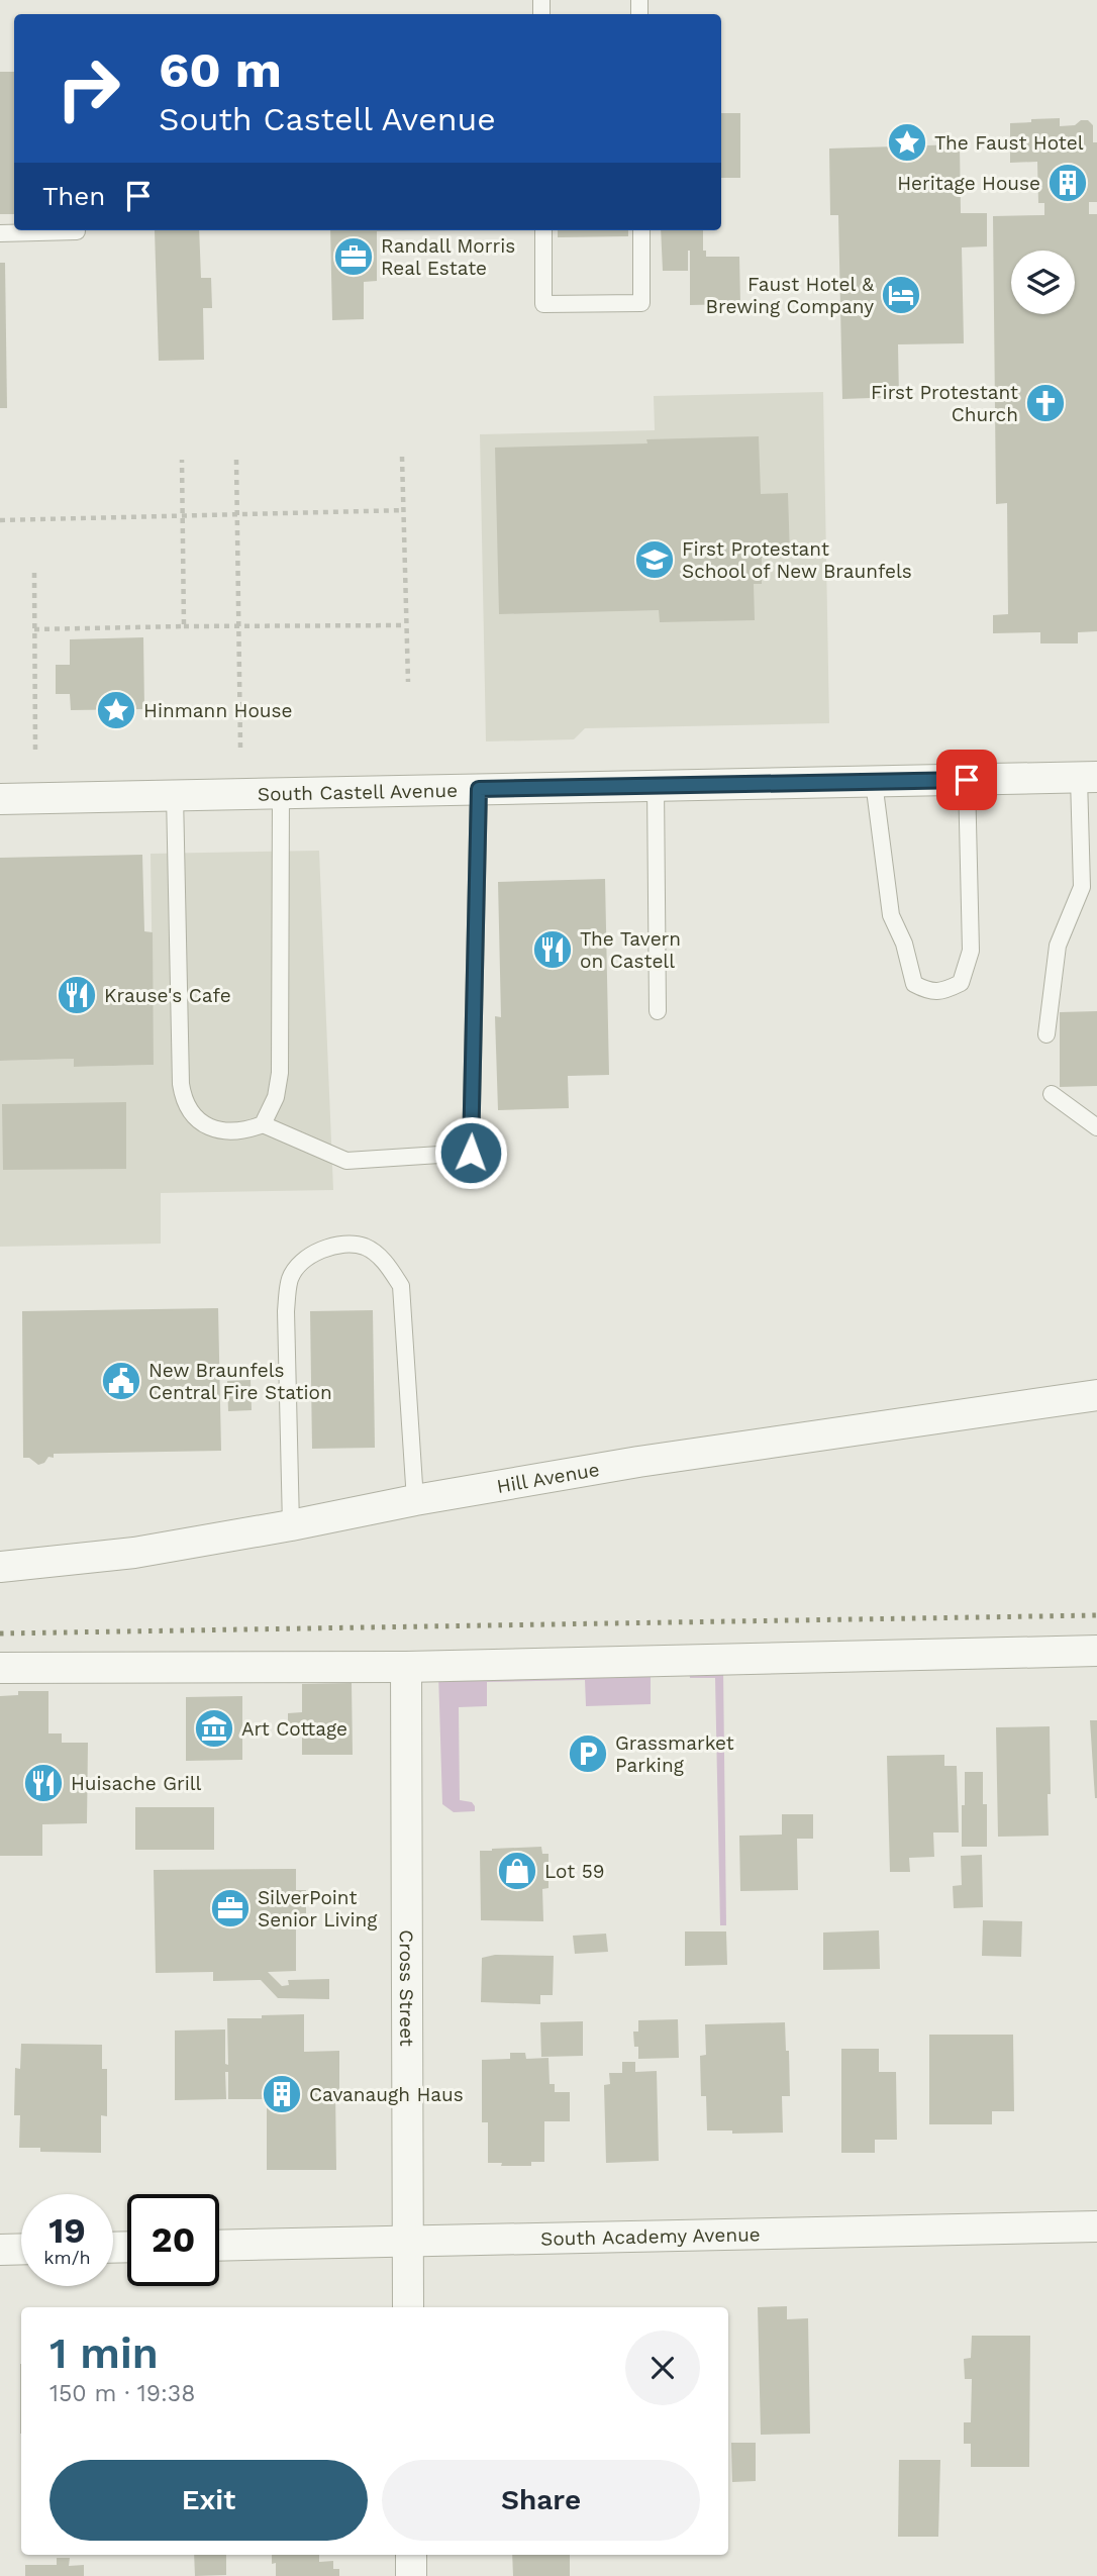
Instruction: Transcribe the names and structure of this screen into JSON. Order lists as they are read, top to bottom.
{
  "streets": {
    "street": [
      "South Castell Avenue",
      "Hill Avenue",
      "Cross Street",
      "South Academy Avenue"
    ]
  },
  "crossings": [
    ["Cross Street", "South Academy Avenue"]
  ],
  "places": {
    "place": ["The Faust Hotel", "Hinmann House"],
    "building": ["Heritage House", "Cavanaugh Haus"],
    "office": ["Randall Morris Real Estate", "SilverPoint Senior Living"],
    "hotel": ["Faust Hotel & Brewing Company"],
    "church": ["First Protestant Church"],
    "school or university": ["First Protestant School of New Braunfels"],
    "restaurant": ["The Tavern on Castell", "Krause's Cafe", "Huisache Grill"],
    "public building": ["New Braunfels Central Fire Station"],
    "museum": ["Art Cottage"],
    "parking": ["Grassmarket Parking"],
    "shop": ["Lot 59"]
  },
  "page": {
    "turn": ["60 m", "South Castell Avenue"],
    "then": "Then",
    "speed": "19 km/h",
    "limit": "20",
    "heading": ["1 min", "150 m · 19:38"],
    "buttons": ["Exit", "Share"]
  }
}
